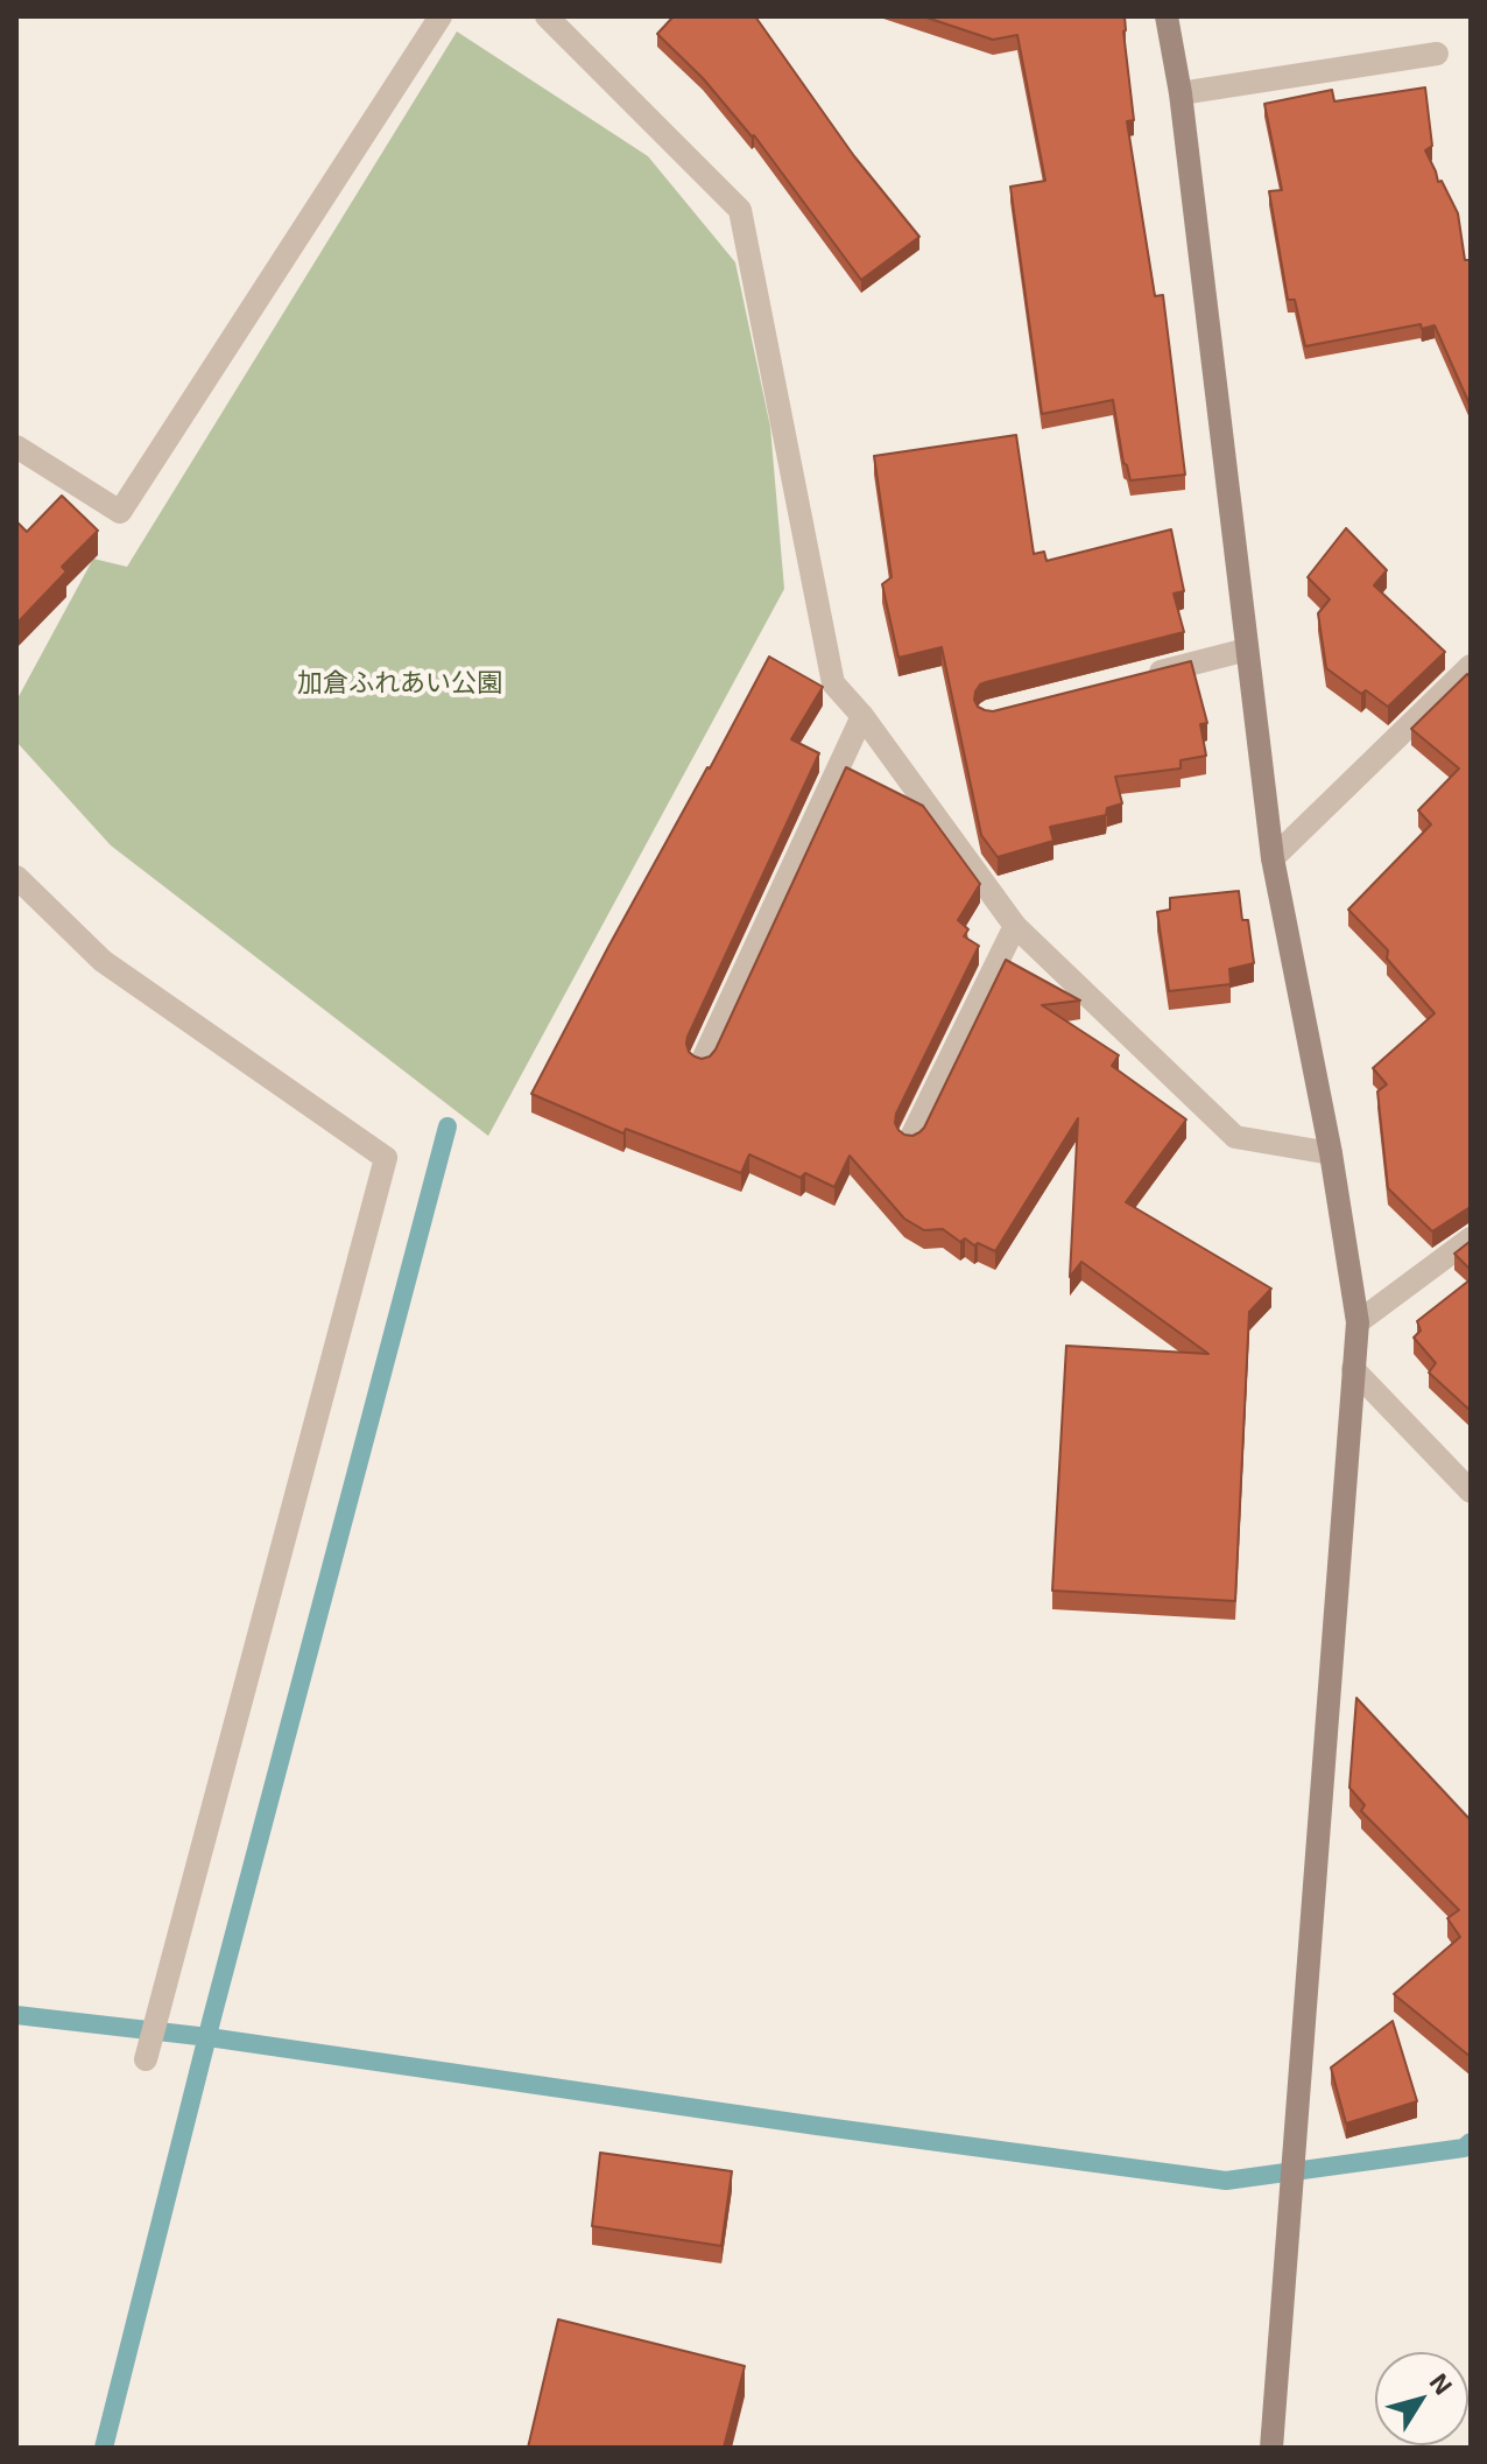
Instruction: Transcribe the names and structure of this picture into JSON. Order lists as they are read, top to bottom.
{
  "parks": ["加倉ふれあい公園"],
  "north": "top right"
}
